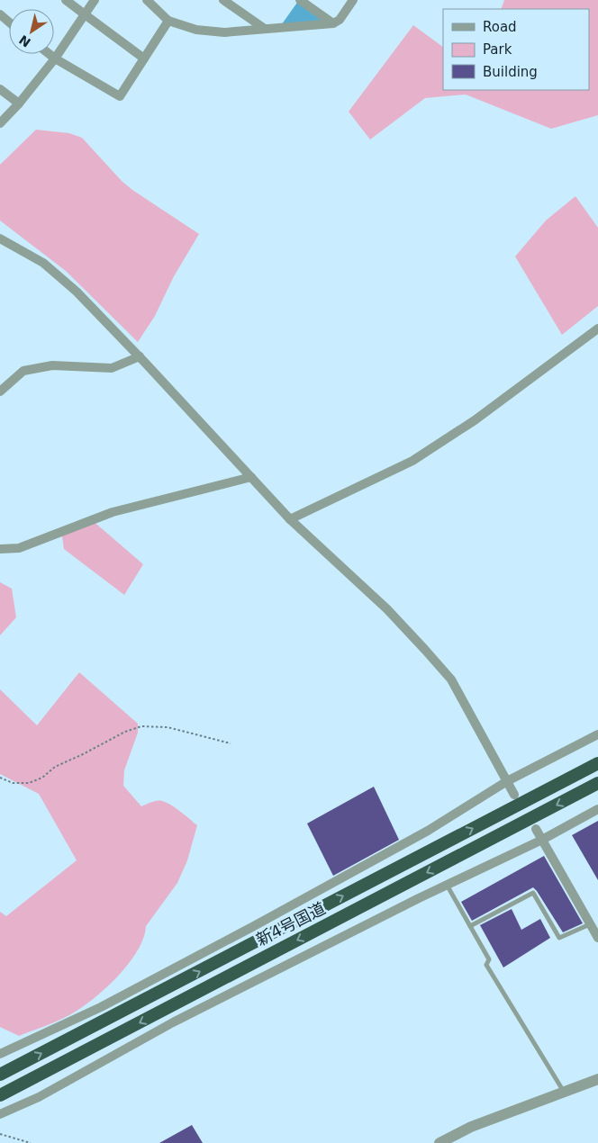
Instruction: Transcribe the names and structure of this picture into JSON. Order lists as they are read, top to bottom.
{
  "streets": {
    "highway": ["新4号国道"]
  },
  "legend": ["Road", "Park", "Building"],
  "north": "bottom left"
}
